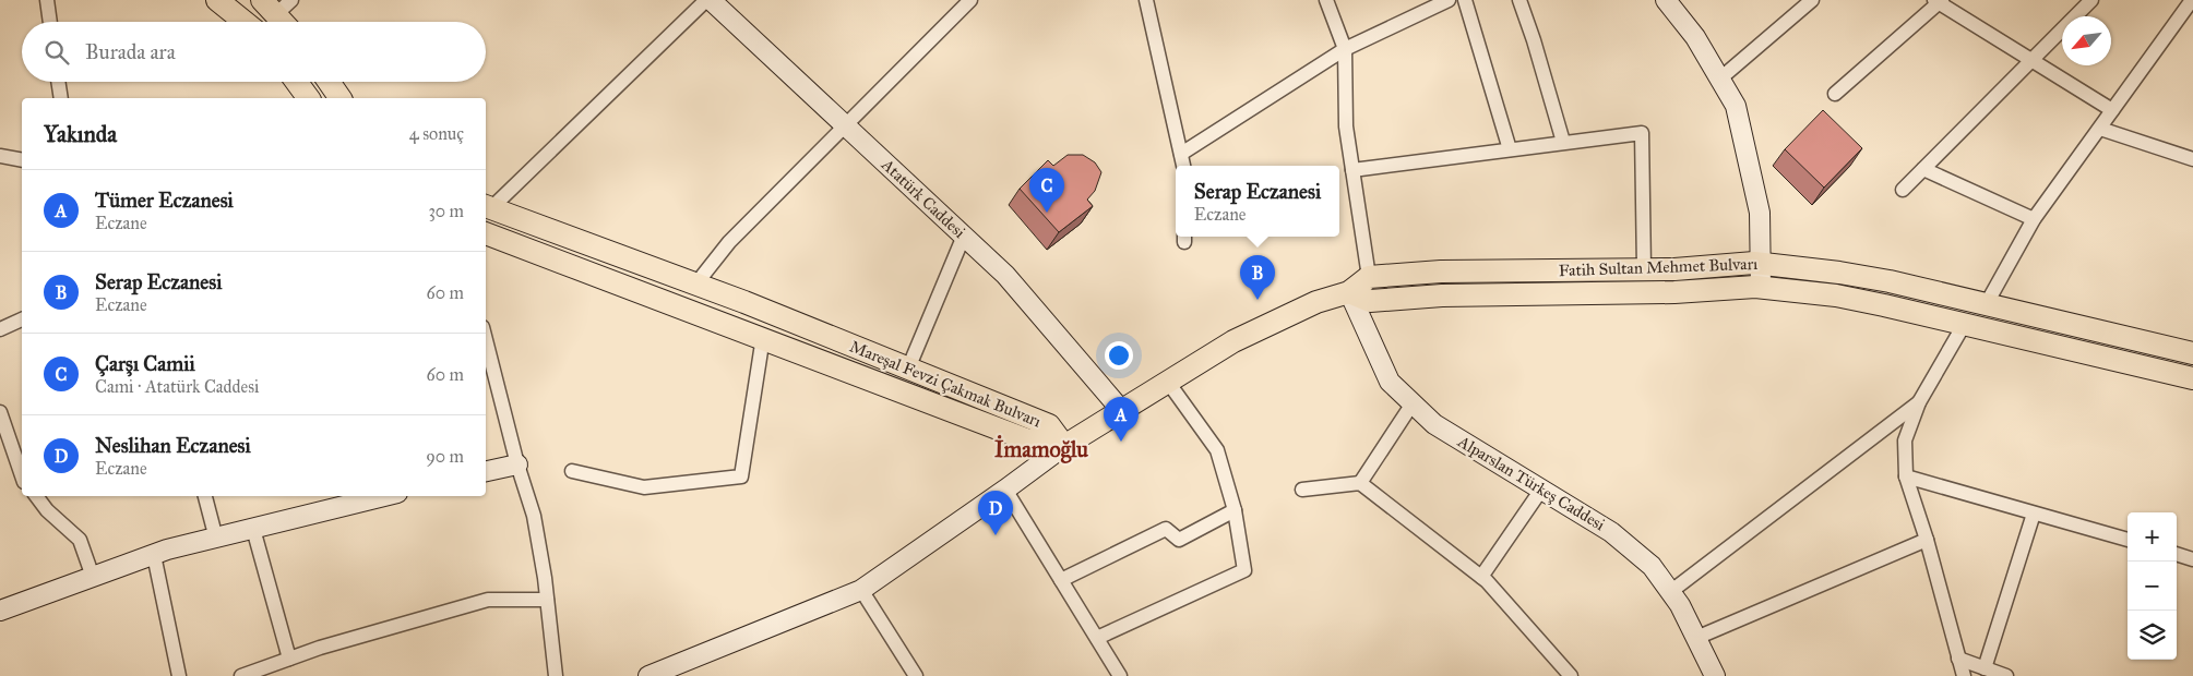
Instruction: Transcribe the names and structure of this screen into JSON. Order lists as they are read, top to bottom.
{
  "streets": {
    "main road": ["Fatih Sultan Mehmet Bulvarı", "Mareşal Fevzi Çakmak Bulvarı"],
    "street": ["Atatürk Caddesi", "Alparslan Türkeş Caddesi"]
  },
  "crossings": [
    ["Fatih Sultan Mehmet Bulvarı", "Alparslan Türkeş Caddesi"]
  ],
  "districts": ["İmamoğlu"],
  "north": "bottom left",
  "page": {
    "search": "Burada ara",
    "heading": ["Yakında", "4 sonuç"],
    "popup": ["Serap Eczanesi", "Eczane"],
    "pins": [
      "C",
      "B",
      "A",
      "D"
    ],
    "list": [
      {
        "mark": "A",
        "name": "Tümer Eczanesi",
        "note": "Eczane",
        "value": "30 m"
      },
      {
        "mark": "B",
        "name": "Serap Eczanesi",
        "note": "Eczane",
        "value": "60 m"
      },
      {
        "mark": "C",
        "name": "Çarşı Camii",
        "note": "Cami · Atatürk Caddesi",
        "value": "60 m"
      },
      {
        "mark": "D",
        "name": "Neslihan Eczanesi",
        "note": "Eczane",
        "value": "90 m"
      }
    ],
    "map_buttons": ["+", "−"]
  }
}
